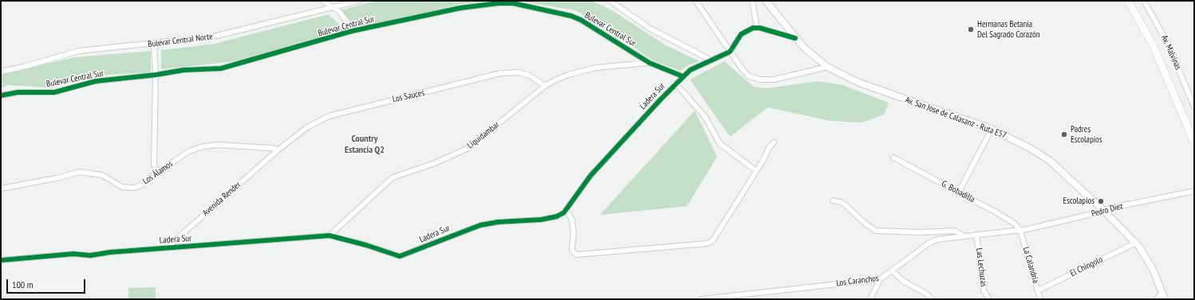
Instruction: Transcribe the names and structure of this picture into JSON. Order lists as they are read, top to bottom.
{
  "streets": {
    "street": [
      "Bulevar Central Sur",
      "Bulevar Central Norte",
      "Av. Malvinas",
      "Los Sauces",
      "Ladera Sur",
      "Av. San Jose de Calasanz - Ruta E57",
      "Liquidambar",
      "Los Álamos",
      "G. Bobadilla",
      "Avenida Render",
      "Pedro Diez",
      "La Calandria",
      "El Chingolo",
      "Las Lechuzas",
      "Los Caranchos"
    ]
  },
  "crossings": [
    ["Bulevar Central Sur", "Ladera Sur"],
    ["Bulevar Central Sur", "Liquidambar"],
    ["Los Sauces", "Liquidambar"],
    ["Los Sauces", "Los Álamos"],
    ["Los Sauces", "Avenida Render"],
    ["Ladera Sur", "Liquidambar"],
    ["Ladera Sur", "Avenida Render"],
    ["Av. San Jose de Calasanz - Ruta E57", "Pedro Diez"],
    ["Av. San Jose de Calasanz - Ruta E57", "El Chingolo"],
    ["Los Álamos", "Avenida Render"],
    ["G. Bobadilla", "Pedro Diez"],
    ["G. Bobadilla", "La Calandria"],
    ["G. Bobadilla", "Los Caranchos"],
    ["Pedro Diez", "La Calandria"],
    ["Pedro Diez", "Los Caranchos"],
    ["La Calandria", "El Chingolo"],
    ["La Calandria", "Los Caranchos"],
    ["Las Lechuzas", "Los Caranchos"]
  ],
  "districts": ["Country Estancia Q2"],
  "places": ["Hermanas Betania Del Sagrado Corazón", "Padres Escolapios", "Escolapios"],
  "scale_bar": "100 m"
}
